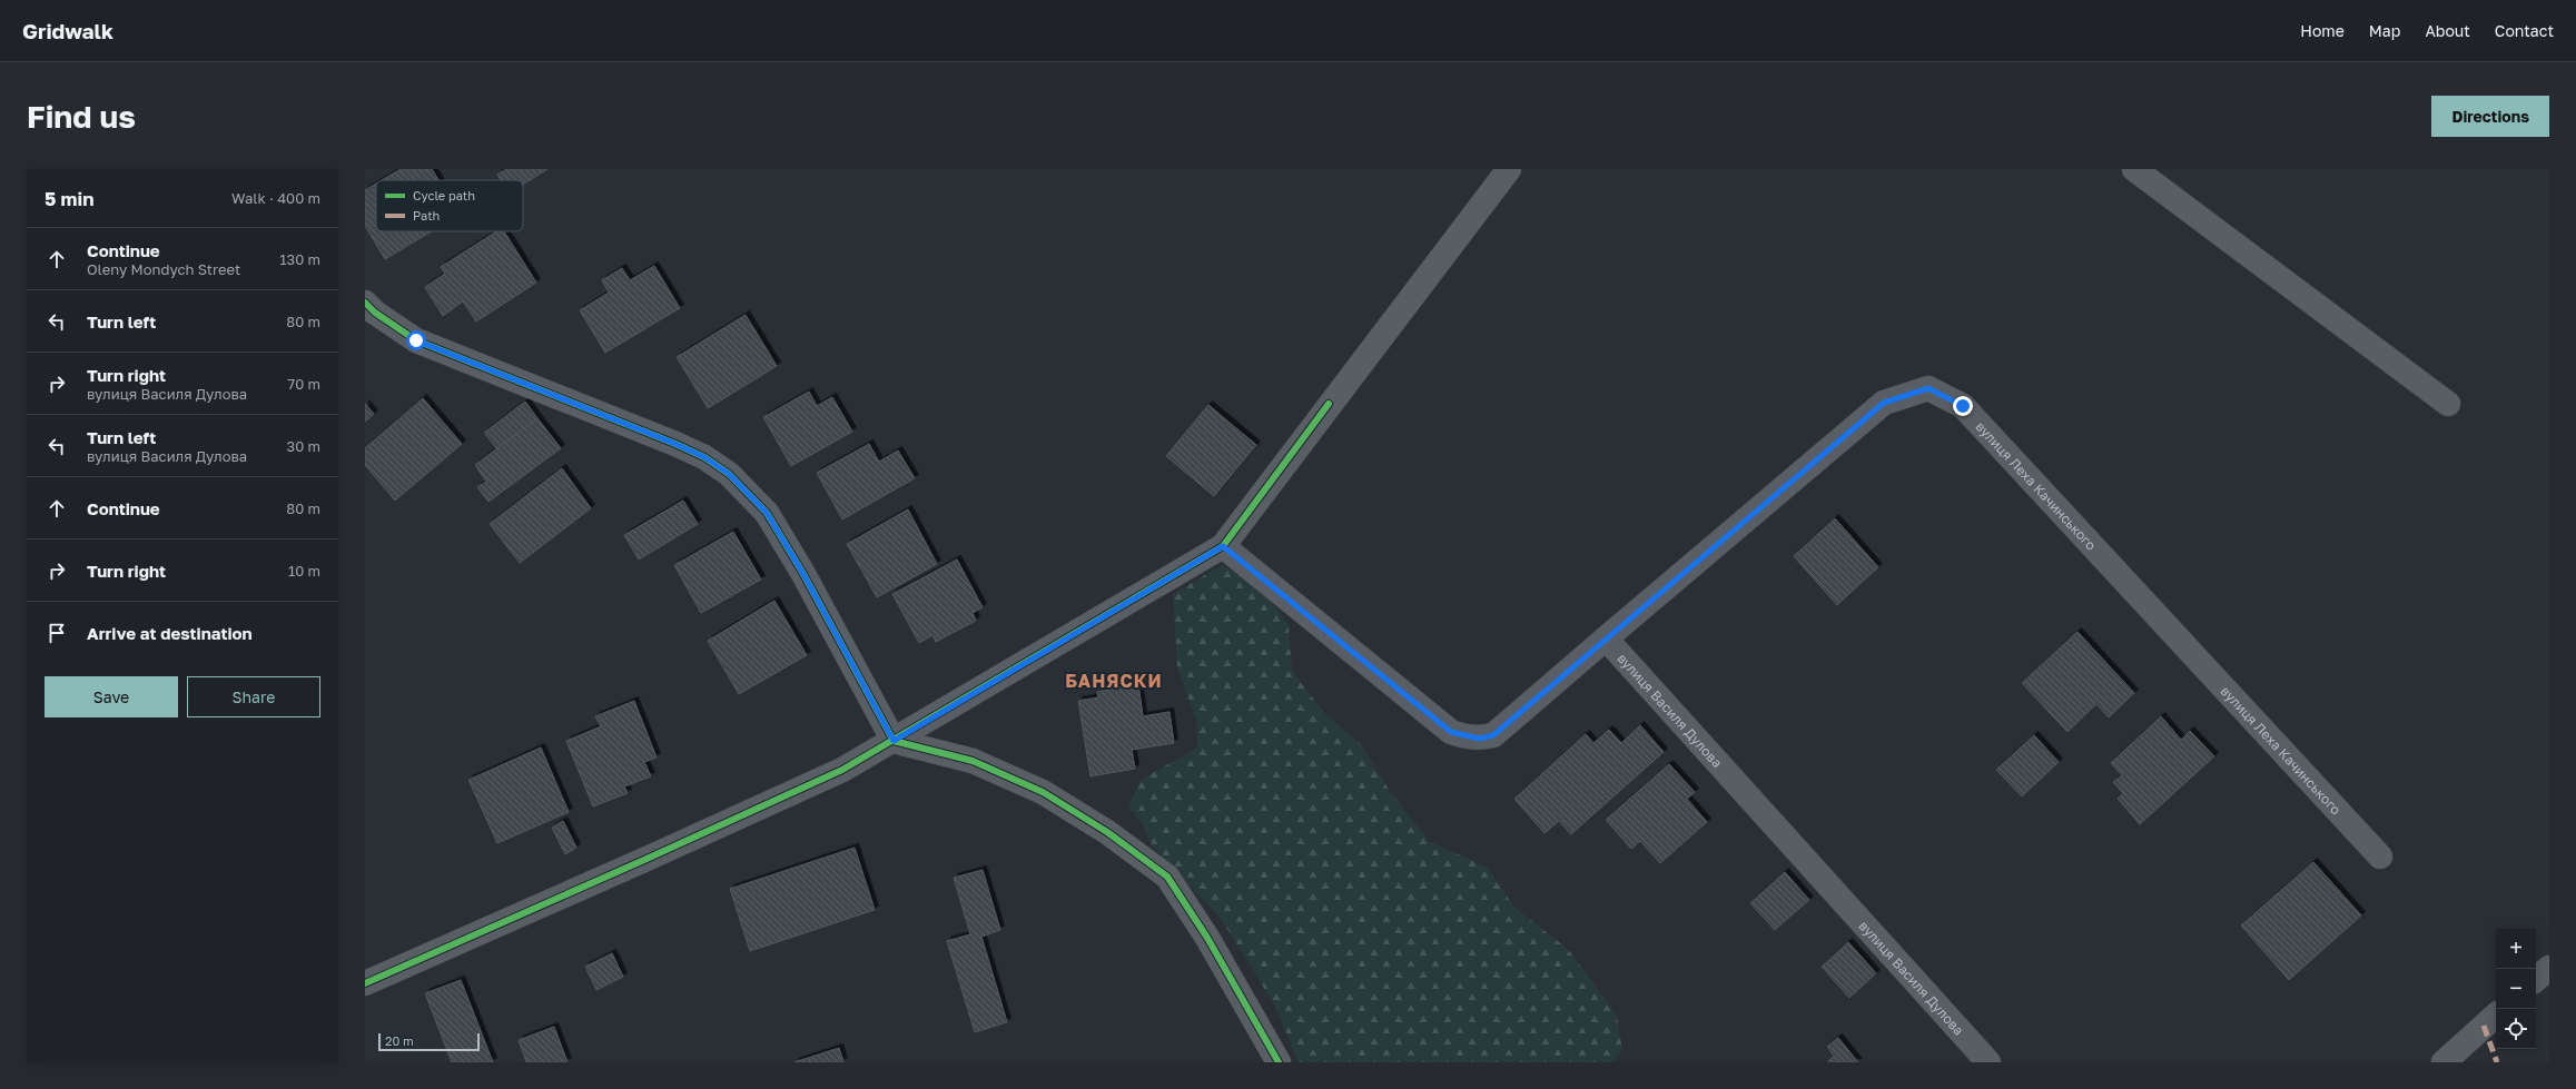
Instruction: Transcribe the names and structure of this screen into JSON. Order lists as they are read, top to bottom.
{
  "streets": {
    "street": ["вулиця Леха Качинського", "вулиця Василя Дулова"]
  },
  "crossings": [
    ["вулиця Леха Качинського", "вулиця Василя Дулова"]
  ],
  "districts": ["БАНЯСКИ"],
  "legend": ["Cycle path", "Path"],
  "scale_bar": "20 m",
  "page": {
    "header": "Gridwalk",
    "nav": [
      "Home",
      "Map",
      "About",
      "Contact"
    ],
    "buttons": [
      "Directions",
      ["Save", "Share"]
    ],
    "title": "Find us",
    "heading": ["5 min", "Walk · 400 m"],
    "list": [
      ["Continue", "Oleny Mondych Street", "130 m"],
      ["Turn left", "80 m"],
      ["Turn right", "вулиця Василя Дулова", "70 m"],
      ["Turn left", "вулиця Василя Дулова", "30 m"],
      ["Continue", "80 m"],
      ["Turn right", "10 m"],
      "Arrive at destination"
    ],
    "map_buttons": ["+", "−"],
    "scale": "20 m"
  }
}
